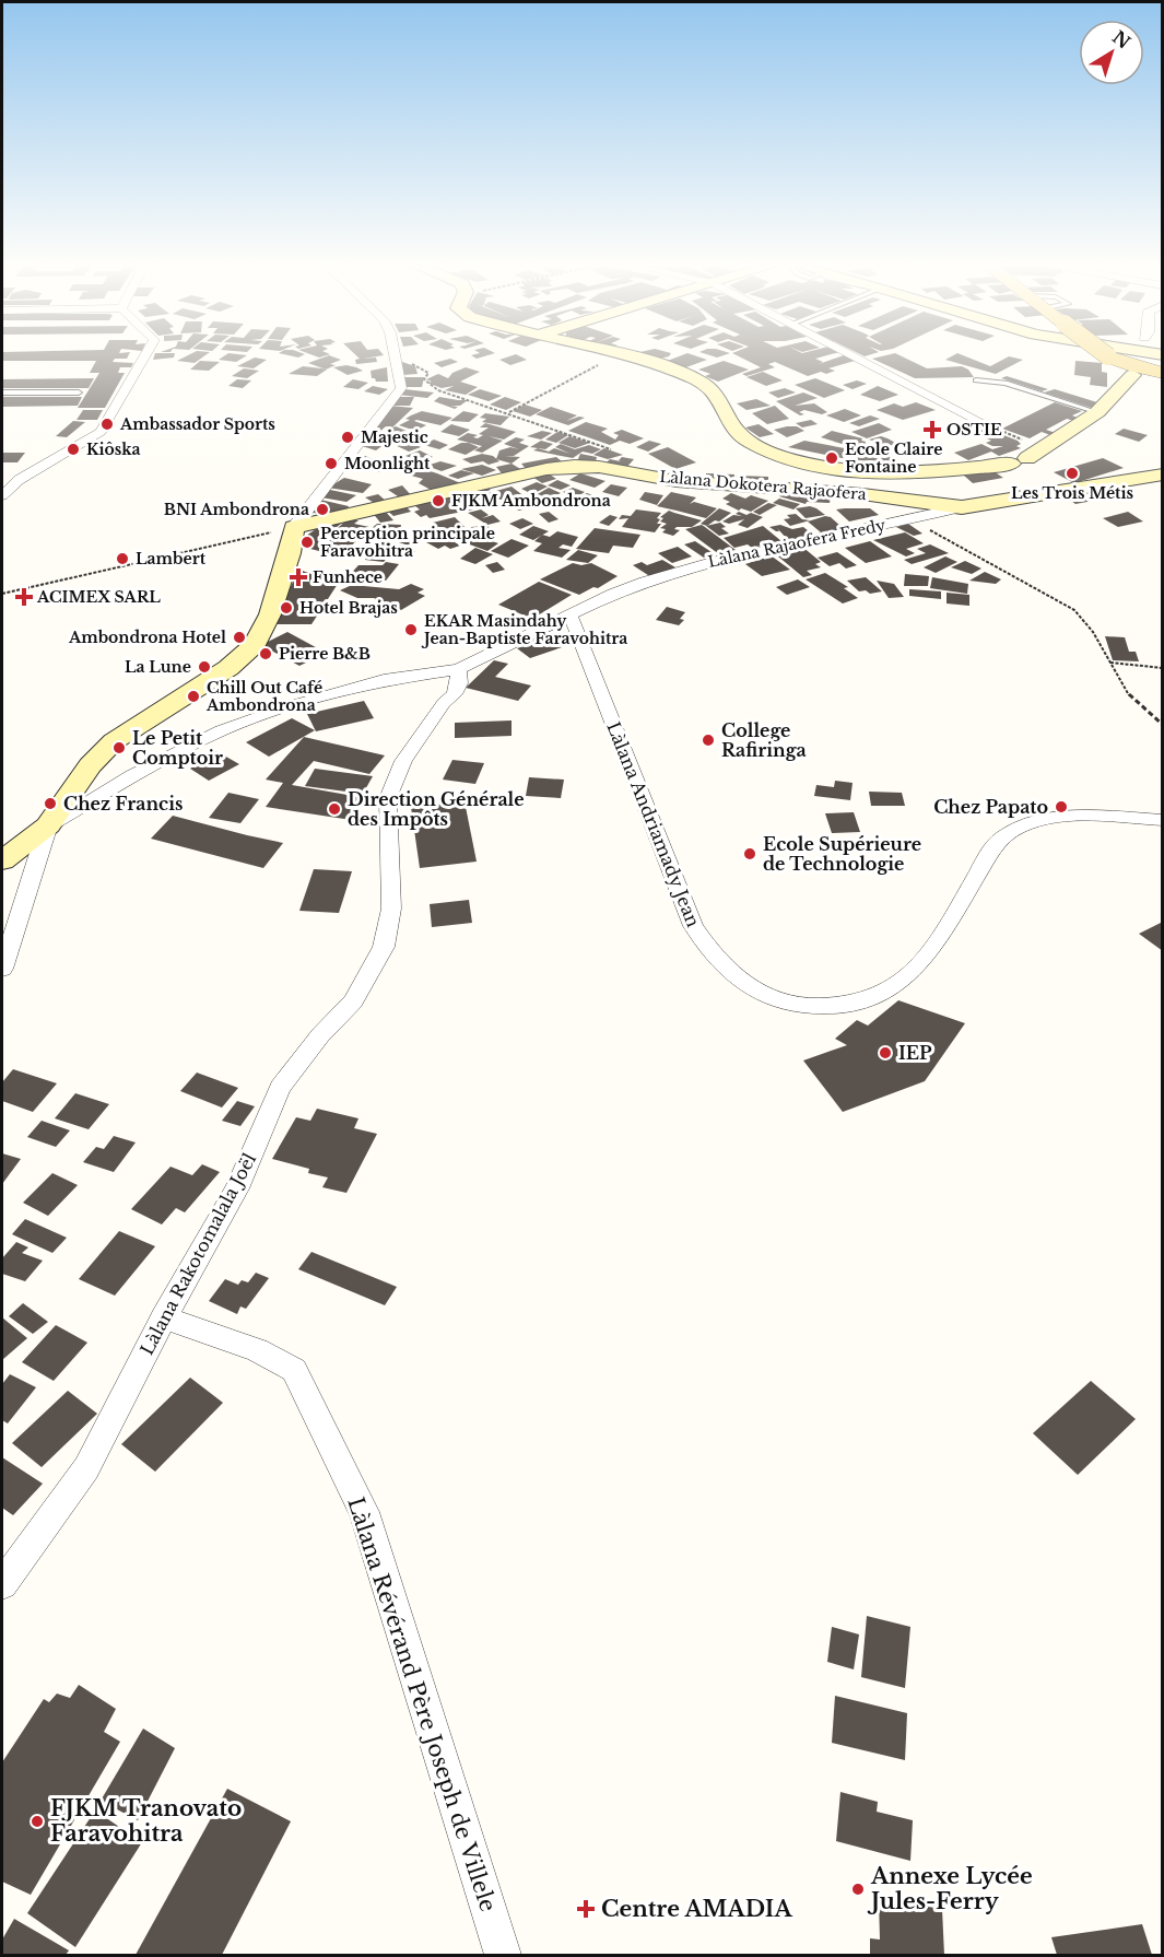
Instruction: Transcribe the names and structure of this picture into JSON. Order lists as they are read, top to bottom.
{
  "streets": {
    "street": [
      "Làlana Dokotera Rajaofera",
      "Làlana Rajaofera Fredy",
      "Làlana Andriamady Jean",
      "Làlana Rakotomalala Joël",
      "Làlana Révérand Père Joseph de Villele"
    ]
  },
  "crossings": [
    ["Làlana Dokotera Rajaofera", "Làlana Rajaofera Fredy"],
    ["Làlana Rajaofera Fredy", "Làlana Andriamady Jean"],
    ["Làlana Rajaofera Fredy", "Làlana Rakotomalala Joël"],
    ["Làlana Rakotomalala Joël", "Làlana Révérand Père Joseph de Villele"]
  ],
  "places": {
    "other": [
      "Ambassador Sports",
      "Majestic",
      "Kiôska",
      "Ecole Claire Fontaine",
      "Moonlight",
      "Les Trois Métis",
      "FJKM Ambondrona",
      "BNI Ambondrona",
      "Perception principale Faravohitra",
      "Lambert",
      "Hotel Brajas",
      "EKAR Masindahy Jean-Baptiste Faravohitra",
      "Ambondrona Hotel",
      "Pierre B&B",
      "La Lune",
      "Chill Out Café Ambondrona",
      "College Rafiringa",
      "Le Petit Comptoir",
      "Chez Francis",
      "Chez Papato",
      "Direction Générale des Impôts",
      "Ecole Supérieure de Technologie",
      "IEP",
      "FJKM Tranovato Faravohitra",
      "Annexe Lycée Jules-Ferry"
    ],
    "health": [
      "OSTIE",
      "Funhece",
      "ACIMEX SARL",
      "Centre AMADIA"
    ]
  },
  "north": "top right"
}
